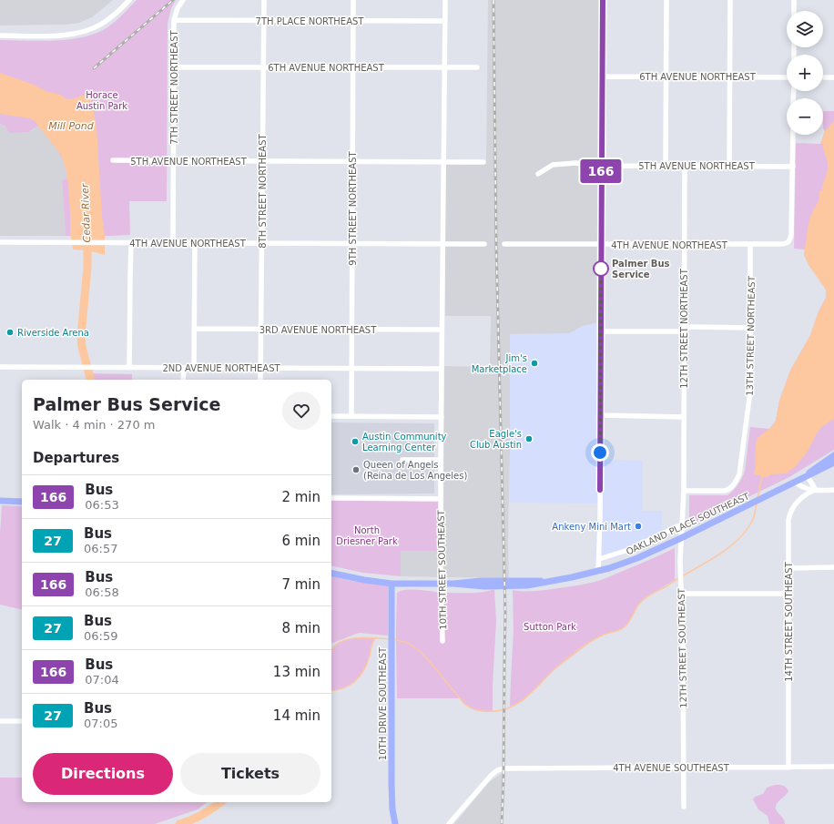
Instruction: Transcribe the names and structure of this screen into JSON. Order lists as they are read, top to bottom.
{
  "streets": {
    "main road": ["OAKLAND PLACE SOUTHEAST", "10TH DRIVE SOUTHEAST"],
    "street": [
      "7TH PLACE NORTHEAST",
      "6TH AVENUE NORTHEAST",
      "7TH STREET NORTHEAST",
      "5TH AVENUE NORTHEAST",
      "8TH STREET NORTHEAST",
      "9TH STREET NORTHEAST",
      "4TH AVENUE NORTHEAST",
      "12TH STREET NORTHEAST",
      "3RD AVENUE NORTHEAST",
      "13TH STREET NORTHEAST",
      "2ND AVENUE NORTHEAST",
      "10TH STREET SOUTHEAST",
      "14TH STREET SOUTHEAST",
      "12TH STREET SOUTHEAST",
      "4TH AVENUE SOUTHEAST"
    ]
  },
  "crossings": [
    ["7TH PLACE NORTHEAST", "7TH STREET NORTHEAST"],
    ["7TH PLACE NORTHEAST", "8TH STREET NORTHEAST"],
    ["7TH PLACE NORTHEAST", "9TH STREET NORTHEAST"],
    ["7TH PLACE NORTHEAST", "10TH STREET SOUTHEAST"],
    ["6TH AVENUE NORTHEAST", "7TH STREET NORTHEAST"],
    ["6TH AVENUE NORTHEAST", "8TH STREET NORTHEAST"],
    ["6TH AVENUE NORTHEAST", "9TH STREET NORTHEAST"],
    ["6TH AVENUE NORTHEAST", "10TH STREET SOUTHEAST"],
    ["7TH STREET NORTHEAST", "5TH AVENUE NORTHEAST"],
    ["7TH STREET NORTHEAST", "4TH AVENUE NORTHEAST"],
    ["5TH AVENUE NORTHEAST", "8TH STREET NORTHEAST"],
    ["5TH AVENUE NORTHEAST", "9TH STREET NORTHEAST"],
    ["5TH AVENUE NORTHEAST", "4TH AVENUE NORTHEAST"],
    ["5TH AVENUE NORTHEAST", "12TH STREET NORTHEAST"],
    ["5TH AVENUE NORTHEAST", "10TH STREET SOUTHEAST"],
    ["8TH STREET NORTHEAST", "4TH AVENUE NORTHEAST"],
    ["8TH STREET NORTHEAST", "3RD AVENUE NORTHEAST"],
    ["8TH STREET NORTHEAST", "2ND AVENUE NORTHEAST"],
    ["9TH STREET NORTHEAST", "4TH AVENUE NORTHEAST"],
    ["9TH STREET NORTHEAST", "3RD AVENUE NORTHEAST"],
    ["9TH STREET NORTHEAST", "2ND AVENUE NORTHEAST"],
    ["4TH AVENUE NORTHEAST", "12TH STREET NORTHEAST"],
    ["4TH AVENUE NORTHEAST", "13TH STREET NORTHEAST"],
    ["4TH AVENUE NORTHEAST", "10TH STREET SOUTHEAST"],
    ["12TH STREET NORTHEAST", "13TH STREET NORTHEAST"],
    ["12TH STREET NORTHEAST", "12TH STREET SOUTHEAST"],
    ["3RD AVENUE NORTHEAST", "10TH STREET SOUTHEAST"],
    ["13TH STREET NORTHEAST", "12TH STREET SOUTHEAST"],
    ["2ND AVENUE NORTHEAST", "10TH STREET SOUTHEAST"],
    ["OAKLAND PLACE SOUTHEAST", "10TH STREET SOUTHEAST"],
    ["OAKLAND PLACE SOUTHEAST", "12TH STREET SOUTHEAST"],
    ["OAKLAND PLACE SOUTHEAST", "10TH DRIVE SOUTHEAST"],
    ["14TH STREET SOUTHEAST", "4TH AVENUE SOUTHEAST"],
    ["12TH STREET SOUTHEAST", "4TH AVENUE SOUTHEAST"]
  ],
  "water": ["Mill Pond", "Cedar River"],
  "parks": ["Horace Austin Park", "North Driesner Park", "Sutton Park"],
  "places": [
    "Palmer Bus Service",
    "Riverside Arena",
    "Jim's Marketplace",
    "Eagle's Club Austin",
    "Austin Community Learning Center",
    "Queen of Angels (Reina de Los Angeles)",
    "Ankeny Mini Mart"
  ],
  "lines": ["bus line 166"],
  "page": {
    "on_map": "166",
    "map_buttons": ["+", "−"],
    "heading": [
      ["Palmer Bus Service", "Walk · 4 min · 270 m"],
      "Departures"
    ],
    "list": [
      {
        "mark": "166",
        "name": "Bus",
        "note": "06:53",
        "value": "2 min"
      },
      {
        "mark": "27",
        "name": "Bus",
        "note": "06:57",
        "value": "6 min"
      },
      {
        "mark": "166",
        "name": "Bus",
        "note": "06:58",
        "value": "7 min"
      },
      {
        "mark": "27",
        "name": "Bus",
        "note": "06:59",
        "value": "8 min"
      },
      {
        "mark": "166",
        "name": "Bus",
        "note": "07:04",
        "value": "13 min"
      },
      {
        "mark": "27",
        "name": "Bus",
        "note": "07:05",
        "value": "14 min"
      }
    ],
    "buttons": ["Directions", "Tickets"]
  }
}
